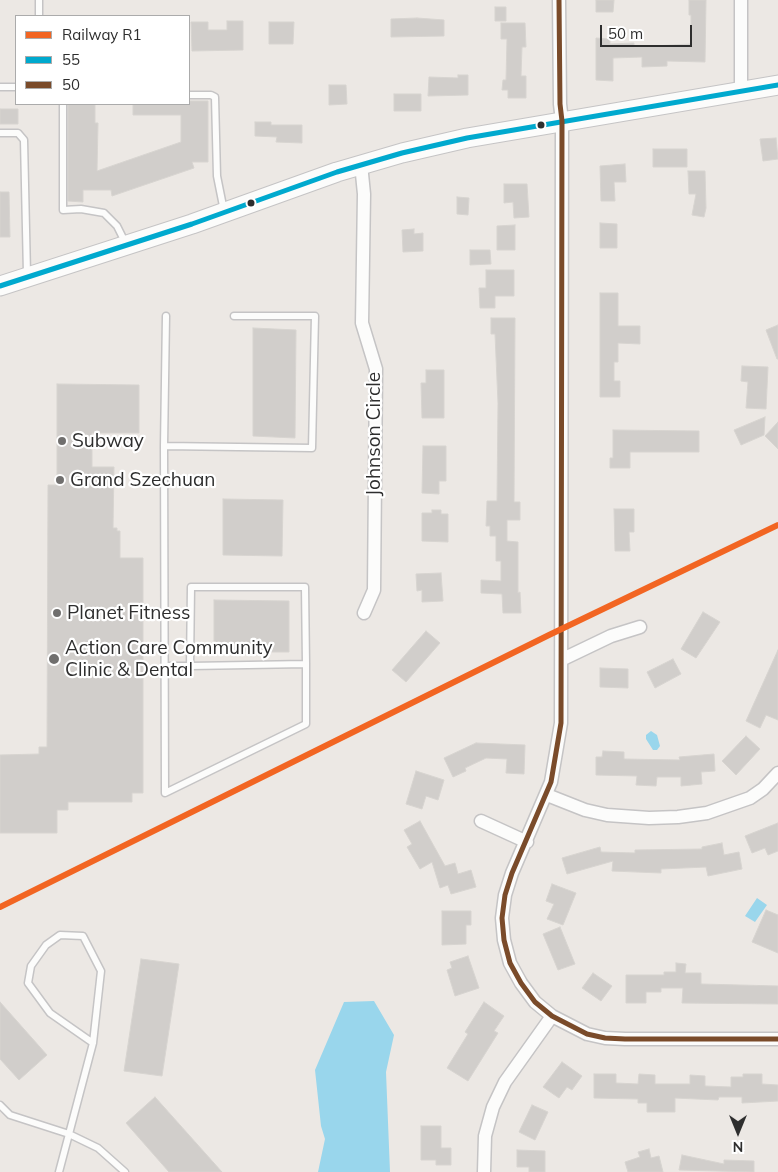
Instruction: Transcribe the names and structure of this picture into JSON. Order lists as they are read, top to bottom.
{
  "streets": {
    "street": ["Johnson Circle"]
  },
  "places": [
    "Subway",
    "Grand Szechuan",
    "Planet Fitness",
    "Action Care Community Clinic & Dental"
  ],
  "lines": ["transit line 50", "transit line 55", "rail line R1"],
  "legend": ["Railway R1", "55", "50"],
  "scale_bar": "50 m",
  "north": "bottom"
}
